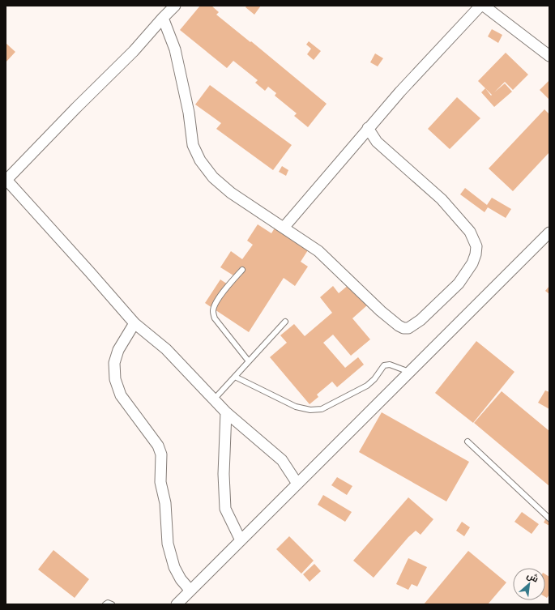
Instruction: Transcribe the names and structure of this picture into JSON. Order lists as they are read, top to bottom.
{
  "north": "top right"
}
